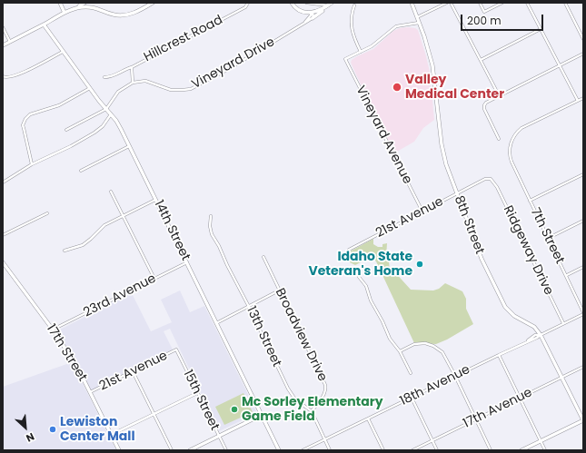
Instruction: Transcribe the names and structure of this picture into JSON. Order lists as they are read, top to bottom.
{
  "streets": {
    "street": [
      "Hillcrest Road",
      "Vineyard Drive",
      "Vineyard Avenue",
      "21st Avenue",
      "8th Street",
      "14th Street",
      "7th Street",
      "Ridgeway Drive",
      "23rd Avenue",
      "Broadview Drive",
      "13th Street",
      "17th Street",
      "18th Avenue",
      "15th Street",
      "17th Avenue"
    ]
  },
  "crossings": [
    ["Hillcrest Road", "Vineyard Drive"],
    ["Vineyard Avenue", "21st Avenue"],
    ["21st Avenue", "8th Street"],
    ["21st Avenue", "Ridgeway Drive"],
    ["21st Avenue", "17th Street"],
    ["21st Avenue", "15th Street"],
    ["8th Street", "18th Avenue"],
    ["8th Street", "17th Avenue"],
    ["14th Street", "23rd Avenue"],
    ["7th Street", "18th Avenue"],
    ["Ridgeway Drive", "18th Avenue"],
    ["23rd Avenue", "17th Street"],
    ["Broadview Drive", "13th Street"],
    ["13th Street", "18th Avenue"]
  ],
  "places": [
    "Valley Medical Center",
    "Idaho State Veteran's Home",
    "Mc Sorley Elementary Game Field",
    "Lewiston Center Mall"
  ],
  "scale_bar": "200 m",
  "north": "bottom right"
}
